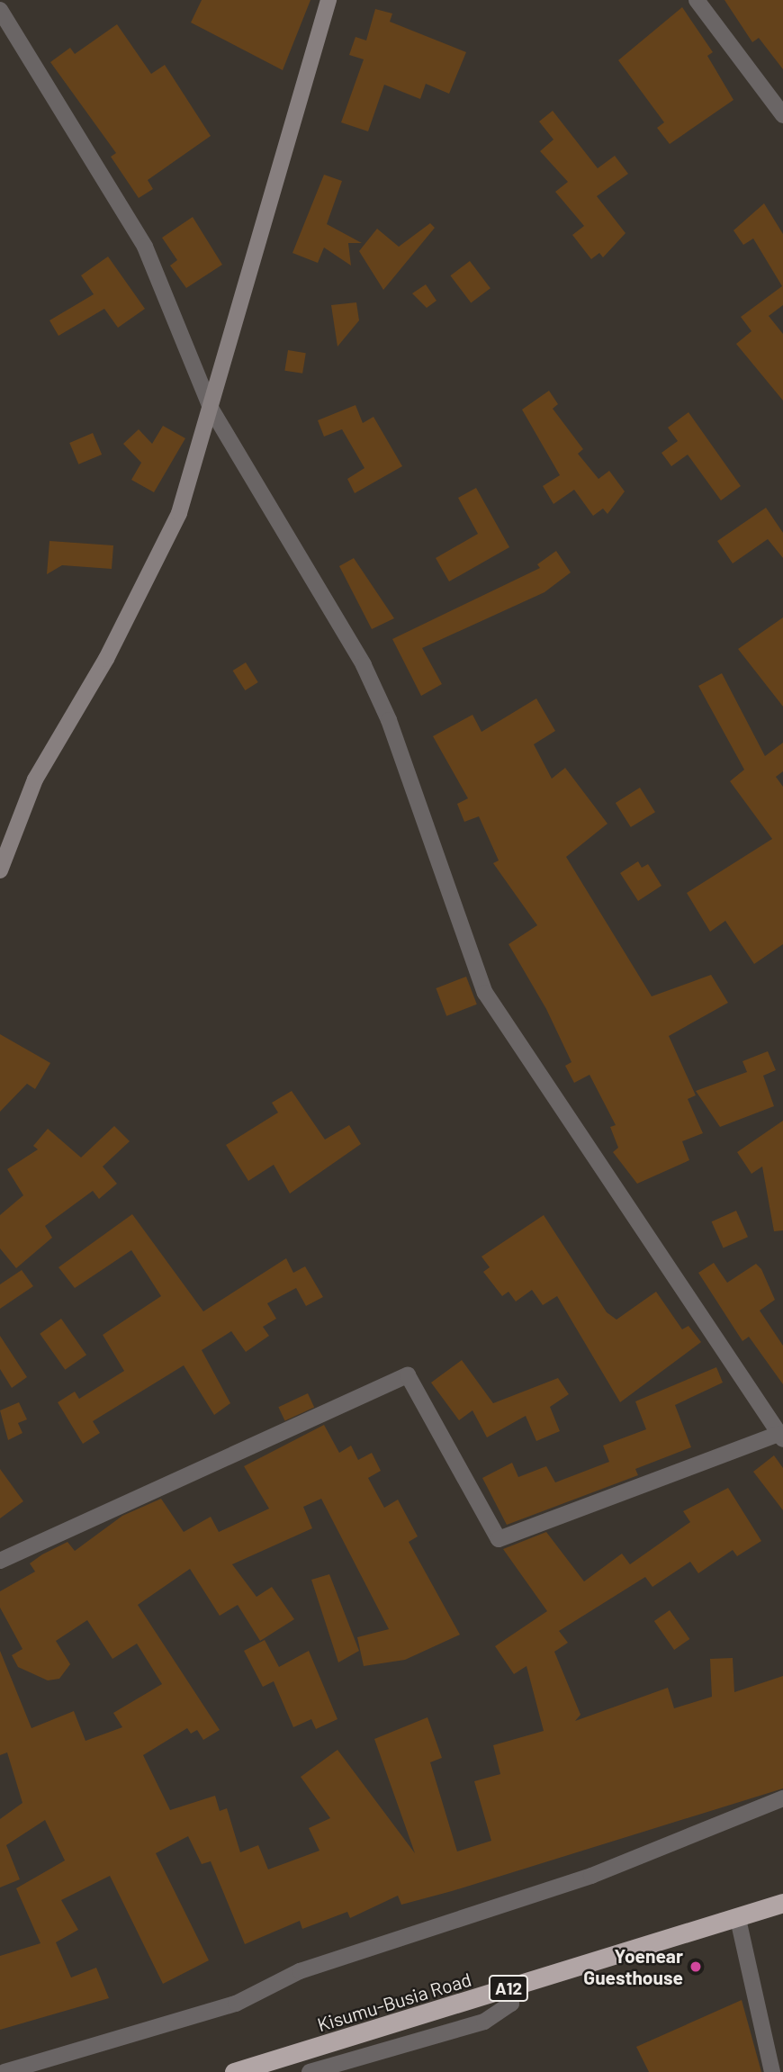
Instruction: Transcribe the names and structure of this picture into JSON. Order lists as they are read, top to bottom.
{
  "streets": {
    "highway": ["A12", "Kisumu-Busia Road"]
  },
  "places": ["Yoenear Guesthouse"]
}
